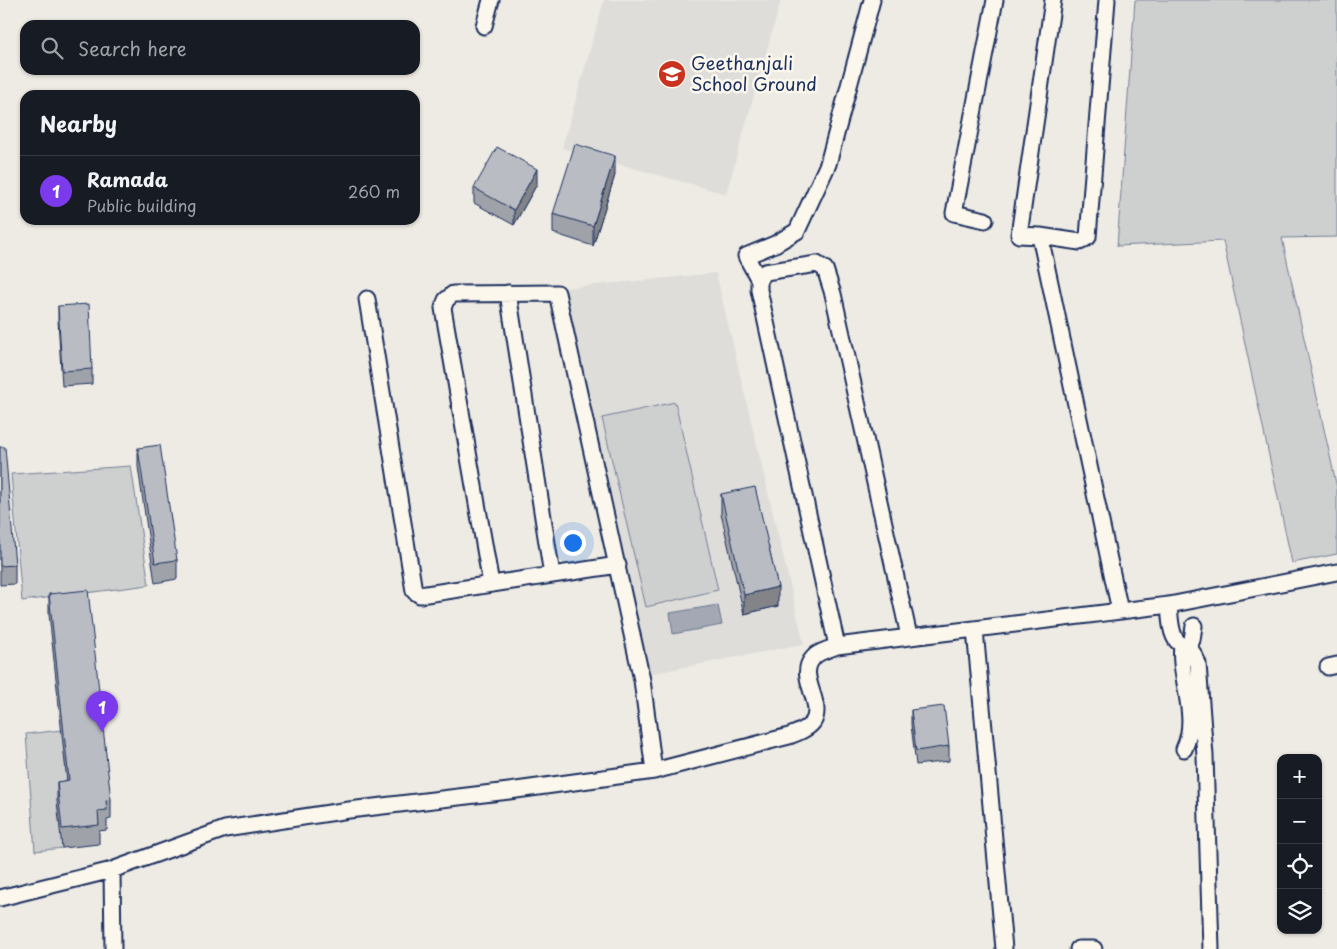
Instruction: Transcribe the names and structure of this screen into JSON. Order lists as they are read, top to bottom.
{
  "places": {
    "school or university": ["Geethanjali School Ground"]
  },
  "page": {
    "search": "Search here",
    "heading": "Nearby",
    "list": [
      {
        "mark": "1",
        "name": "Ramada",
        "note": "Public building",
        "value": "260 m"
      }
    ],
    "pins": "1",
    "map_buttons": ["+", "−"]
  }
}
